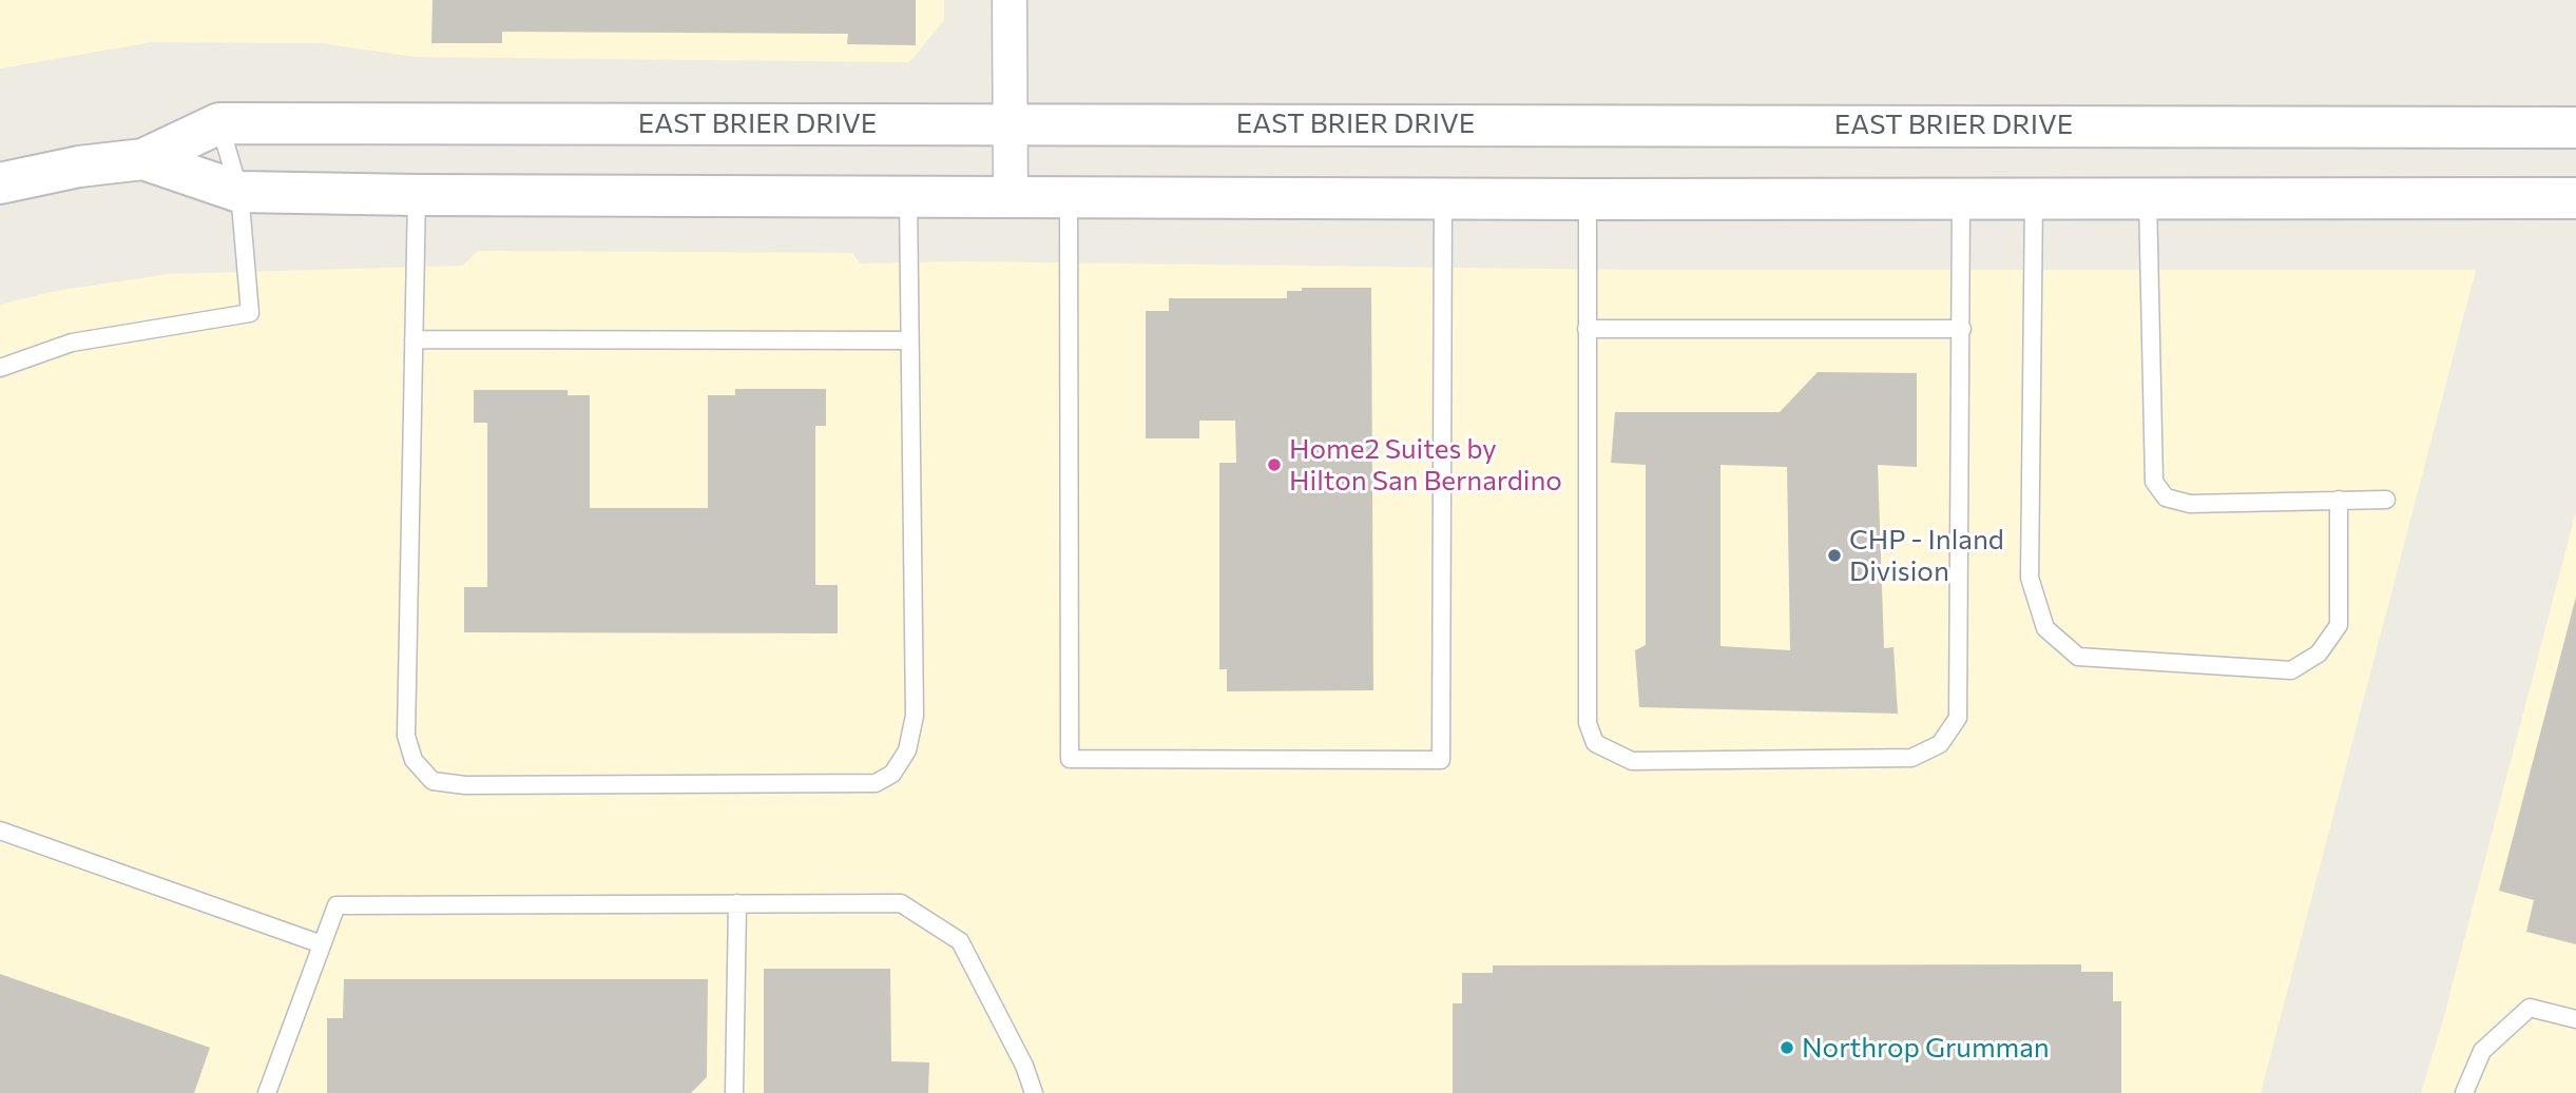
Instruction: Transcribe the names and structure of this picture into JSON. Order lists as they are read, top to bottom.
{
  "streets": {
    "street": ["EAST BRIER DRIVE"]
  },
  "places": ["Home2 Suites by Hilton San Bernardino", "CHP - Inland Division", "Northrop Grumman"]
}
